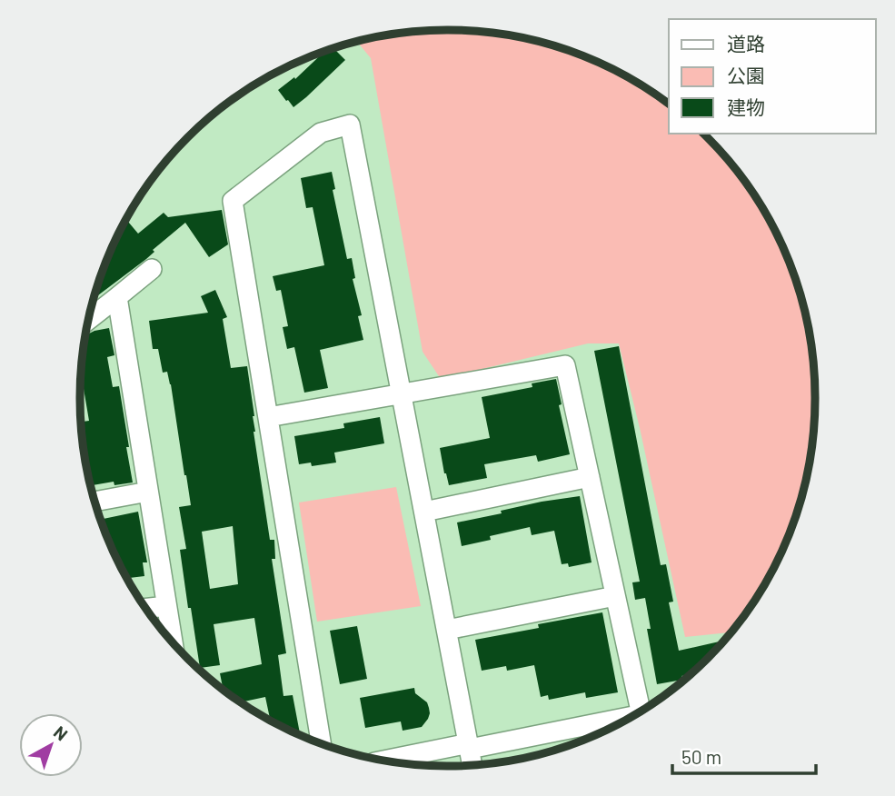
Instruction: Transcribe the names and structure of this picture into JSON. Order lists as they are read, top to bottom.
{
  "legend": ["道路", "公園", "建物"],
  "scale_bar": "50 m",
  "north": "top right"
}
